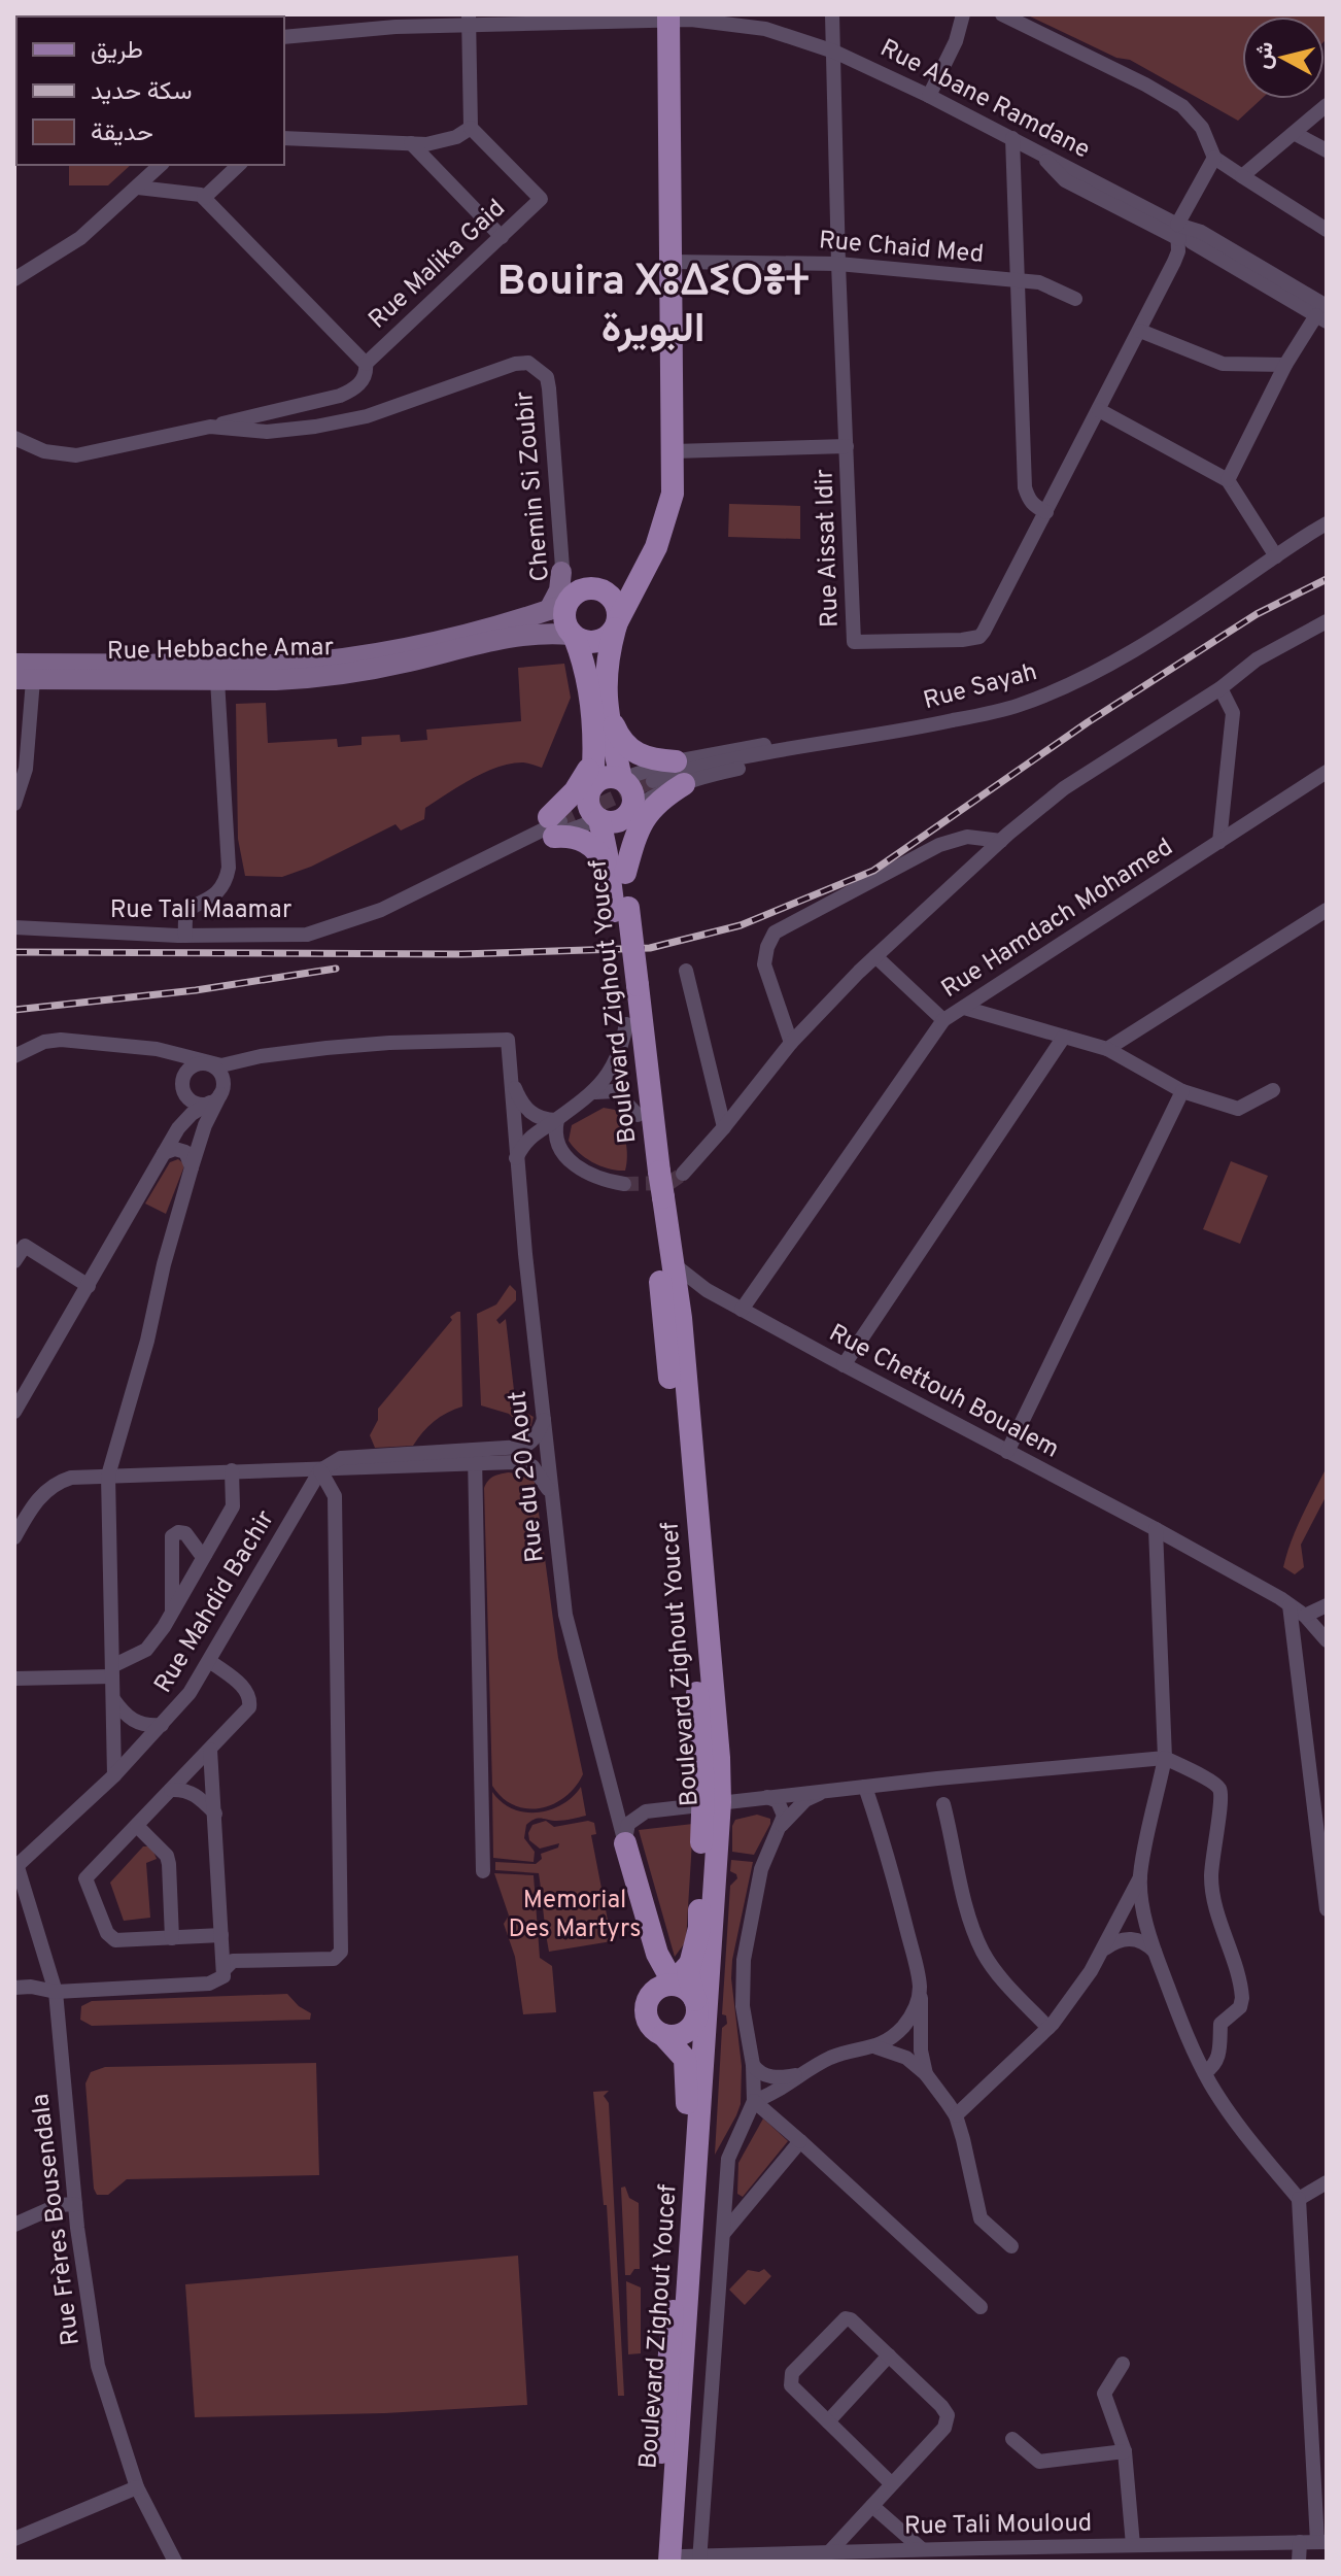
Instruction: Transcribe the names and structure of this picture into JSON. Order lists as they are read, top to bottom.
{
  "streets": {
    "main road": ["Rue Hebbache Amar", "Boulevard Zighout Youcef"],
    "street": [
      "Rue Abane Ramdane",
      "Rue Chaid Med",
      "Rue Malika Gaid",
      "Chemin Si Zoubir",
      "Rue Aissat Idir",
      "Rue Sayah",
      "Rue Tali Maamar",
      "Rue Hamdach Mohamed",
      "Rue Chettouh Boualem",
      "Rue du 20 Aout",
      "Rue Mahdid Bachir",
      "Rue Frères Bousendala",
      "Rue Tali Mouloud"
    ]
  },
  "crossings": [
    ["Rue Abane Ramdane", "Rue Aissat Idir"],
    ["Rue Chaid Med", "Rue Aissat Idir"],
    ["Rue Malika Gaid", "Chemin Si Zoubir"],
    ["Rue Hamdach Mohamed", "Rue Chettouh Boualem"],
    ["Boulevard Zighout Youcef", "Rue Chettouh Boualem"],
    ["Boulevard Zighout Youcef", "Rue Tali Mouloud"],
    ["Rue Mahdid Bachir", "Rue Frères Bousendala"]
  ],
  "districts": ["Bouira ⵝⵓⵠⵉⵔⴻⵜ البويرة"],
  "parks": ["Memorial Des Martyrs"],
  "legend": ["طريق", "سكة حديد", "حديقة"],
  "north": "left"
}
